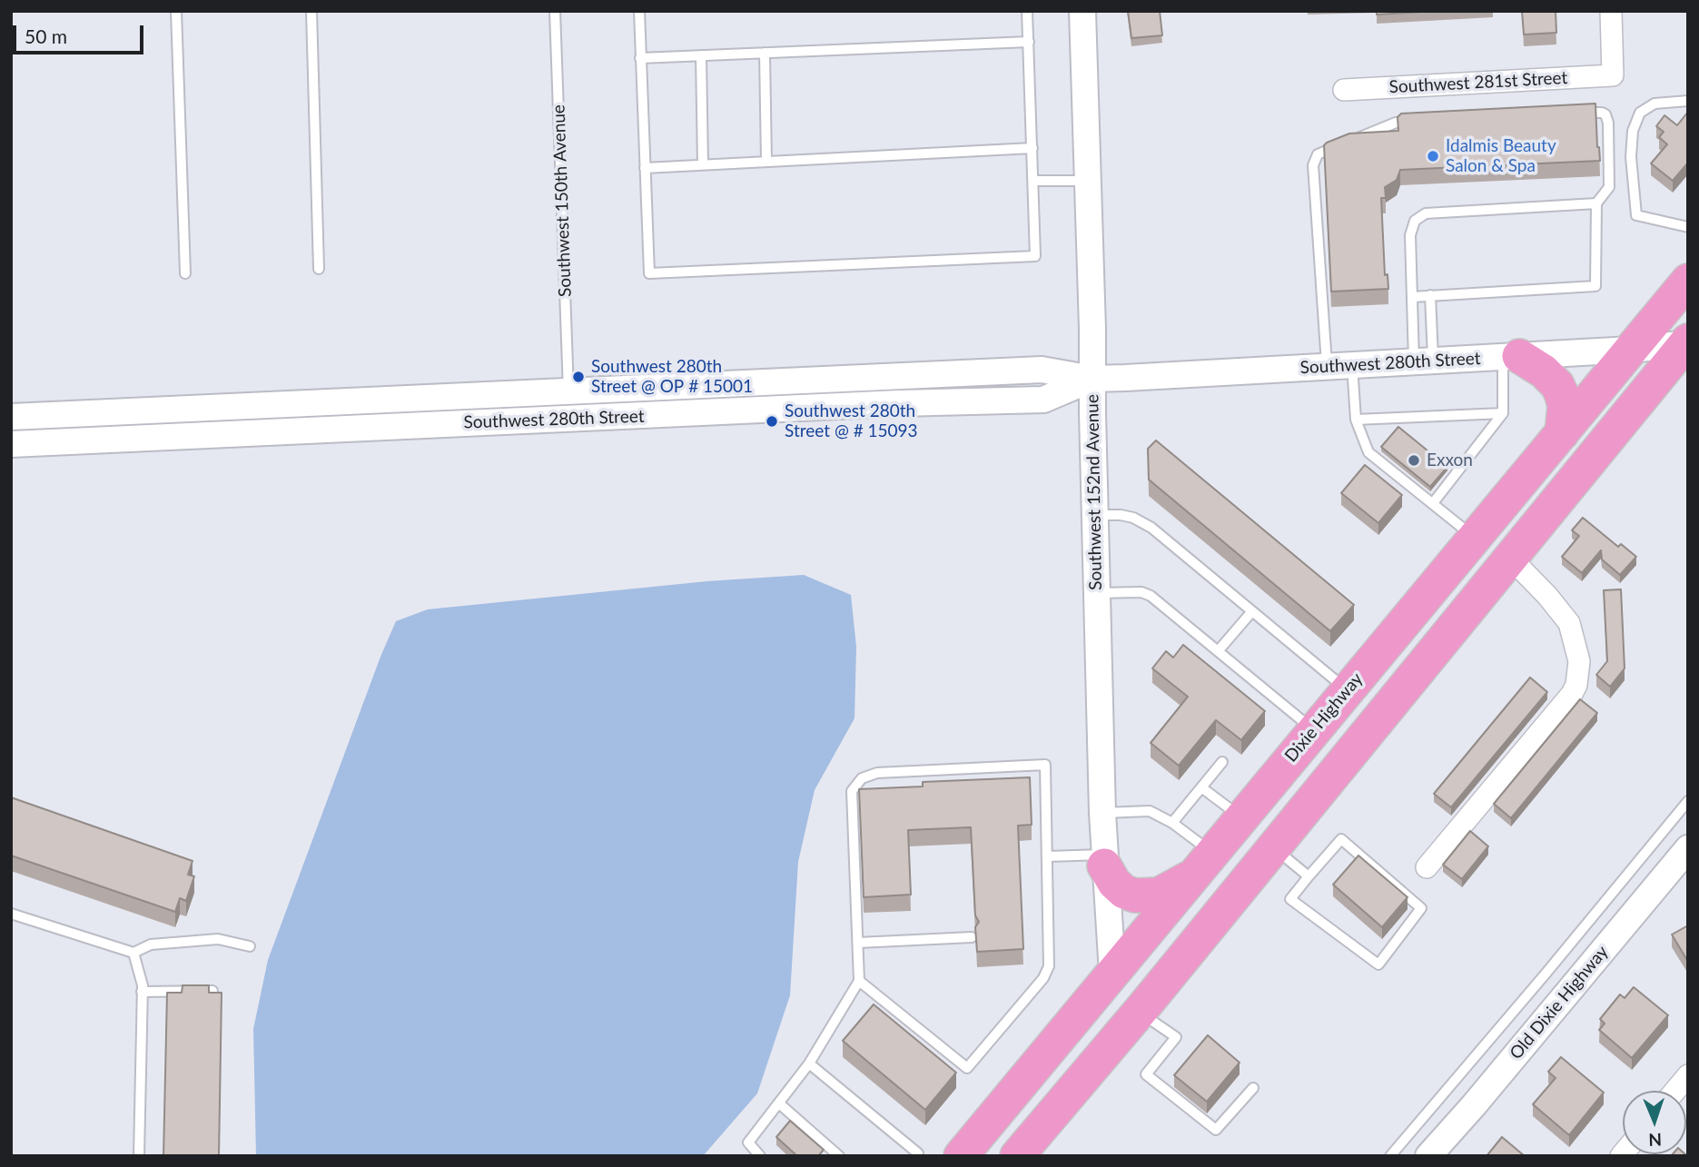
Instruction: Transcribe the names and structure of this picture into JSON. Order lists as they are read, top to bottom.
{
  "streets": {
    "highway": ["Dixie Highway"],
    "street": [
      "Southwest 281st Street",
      "Southwest 280th Street",
      "Southwest 152nd Avenue",
      "Old Dixie Highway"
    ],
    "lane": ["Southwest 150th Avenue"]
  },
  "crossings": [
    ["Southwest 150th Avenue", "Southwest 280th Street"],
    ["Southwest 280th Street", "Southwest 152nd Avenue"],
    ["Southwest 280th Street", "Dixie Highway"],
    ["Southwest 152nd Avenue", "Dixie Highway"]
  ],
  "places": [
    "Idalmis Beauty Salon & Spa",
    "Southwest 280th Street @ OP # 15001",
    "Southwest 280th Street @ # 15093",
    "Exxon"
  ],
  "scale_bar": "50 m",
  "north": "bottom"
}
